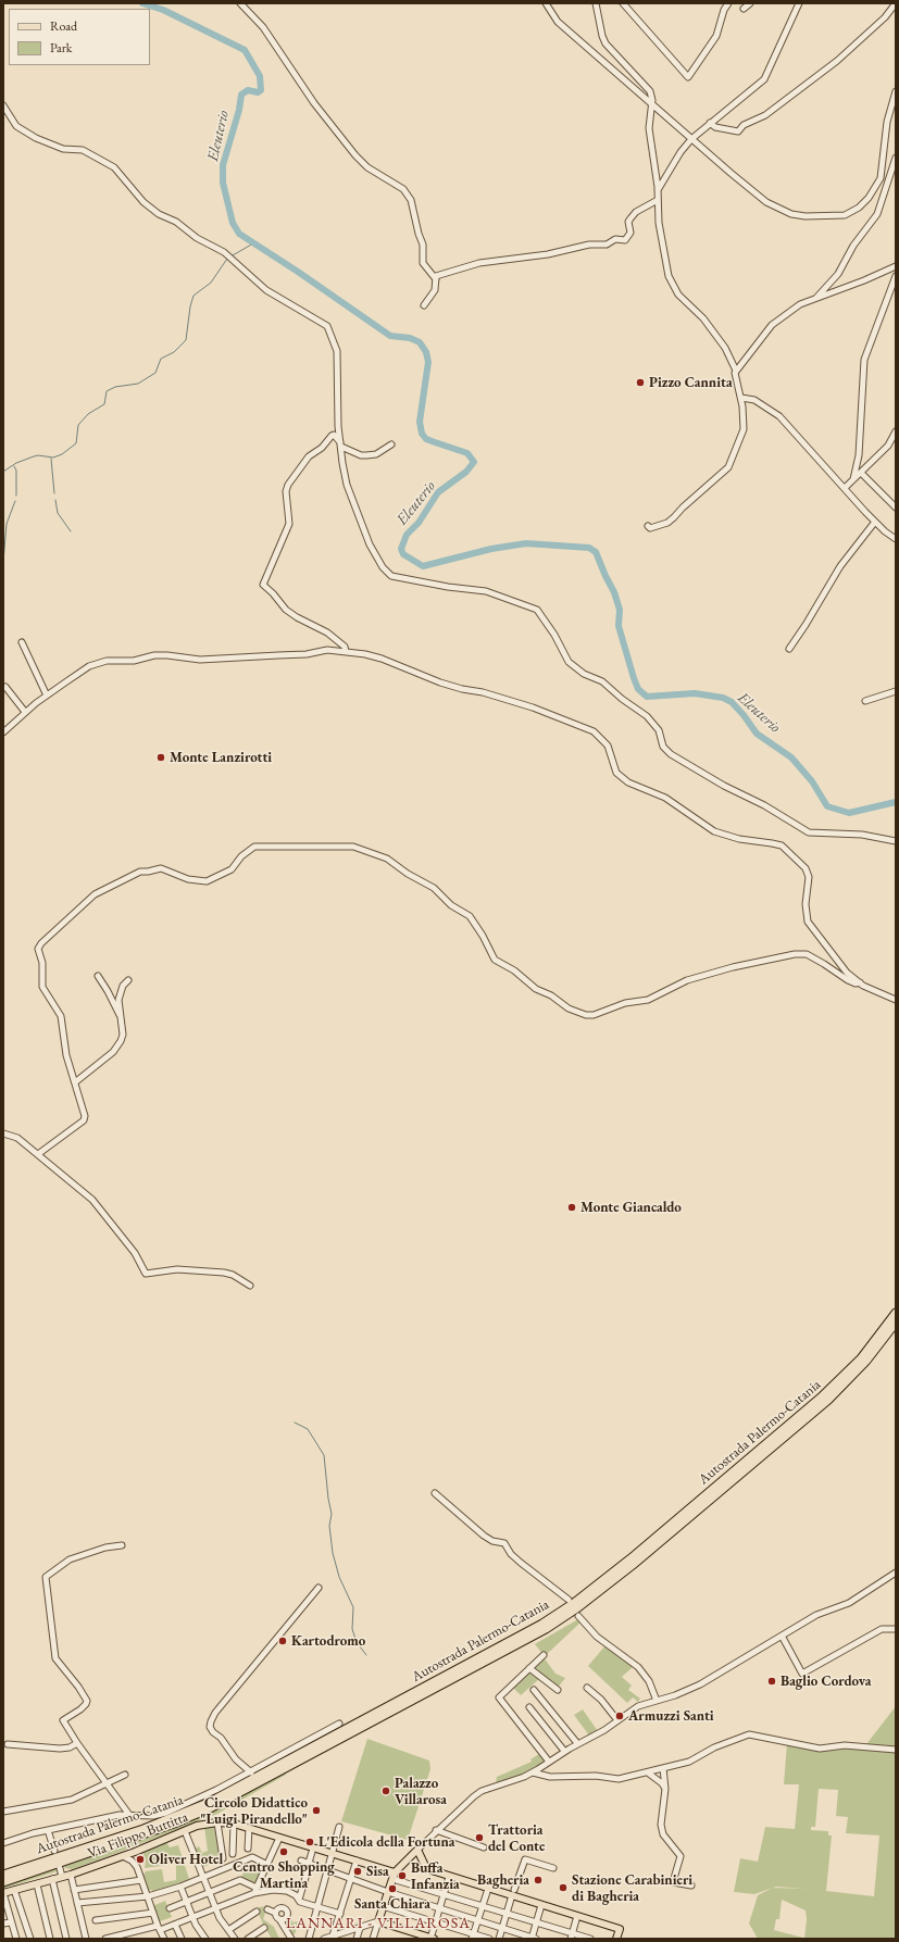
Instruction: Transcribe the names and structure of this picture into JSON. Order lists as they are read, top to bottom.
{
  "streets": {
    "highway": ["Autostrada Palermo-Catania"],
    "main road": ["Via Filippo Buttitta"]
  },
  "districts": ["LANNARI - VILLAROSA"],
  "water": ["Eleuterio"],
  "places": [
    "Pizzo Cannita",
    "Monte Lanzirotti",
    "Monte Giancaldo",
    "Kartodromo",
    "Baglio Cordova",
    "Armuzzi Santi",
    "Palazzo Villarosa",
    "Circolo Didattico \"Luigi Pirandello\"",
    "Trattoria del Conte",
    "L'Edicola della Fortuna",
    "Centro Shopping Martina",
    "Oliver Hotel",
    "Sisa",
    "Buffa Infanzia",
    "Bagheria",
    "Stazione Carabinieri di Bagheria",
    "Santa Chiara"
  ],
  "legend": ["Road", "Park"]
}
